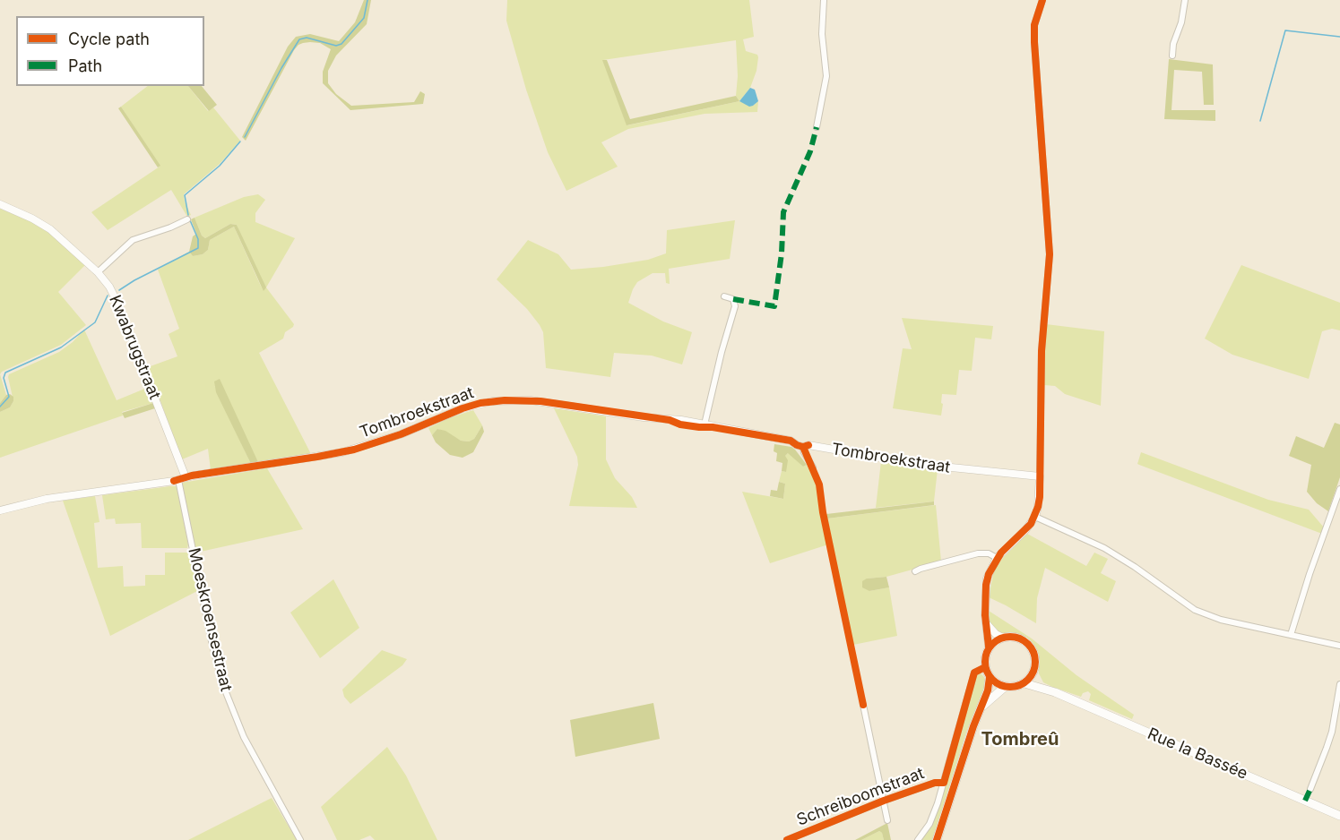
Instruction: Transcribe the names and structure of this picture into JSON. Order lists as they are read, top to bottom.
{
  "streets": {
    "main road": ["Rue la Bassée"],
    "street": [
      "Kwabrugstraat",
      "Tombroekstraat",
      "Moeskroensestraat",
      "Schreiboomstraat"
    ]
  },
  "crossings": [
    ["Kwabrugstraat", "Tombroekstraat"],
    ["Kwabrugstraat", "Moeskroensestraat"],
    ["Tombroekstraat", "Moeskroensestraat"]
  ],
  "districts": ["Tombreû"],
  "legend": ["Cycle path", "Path"]
}
